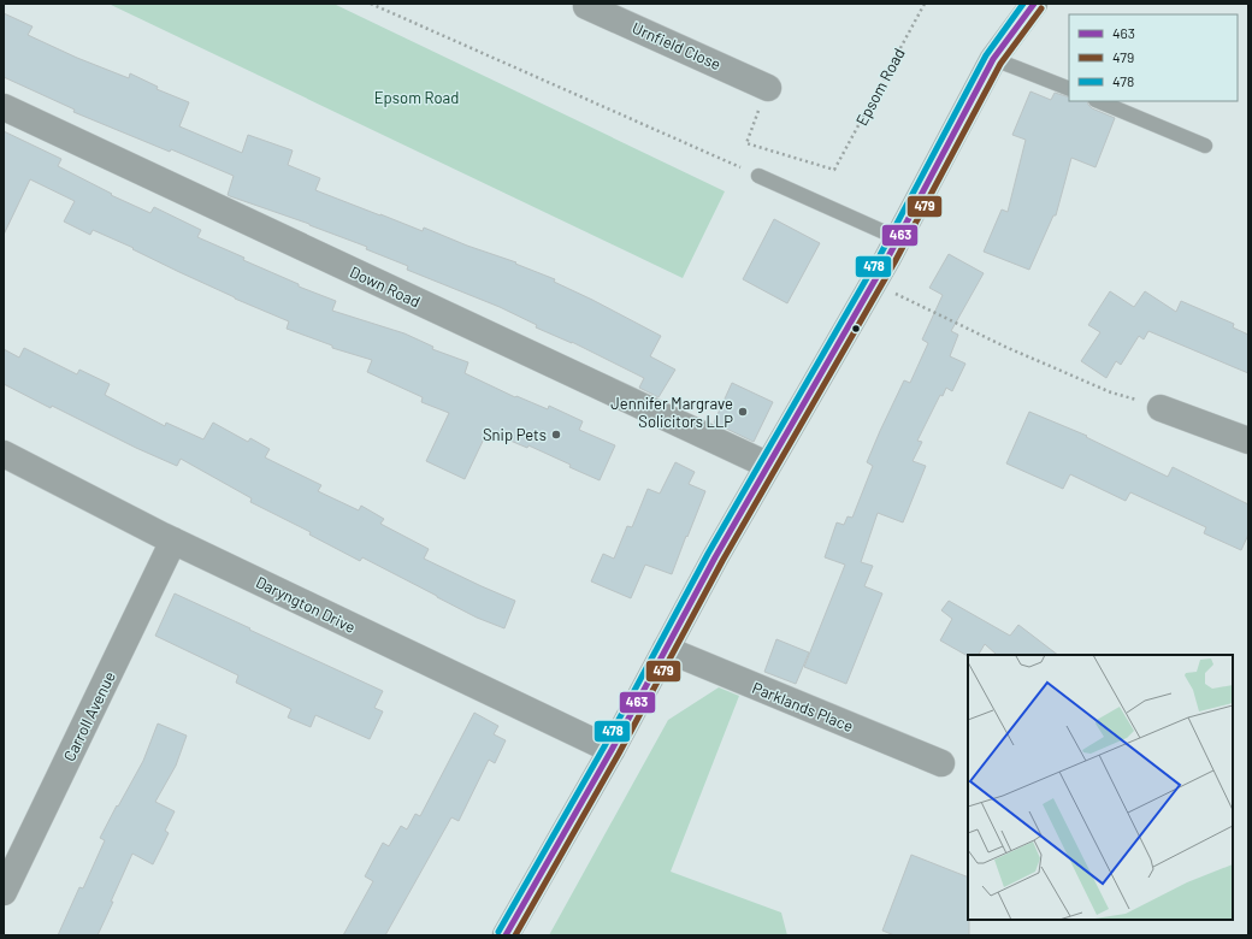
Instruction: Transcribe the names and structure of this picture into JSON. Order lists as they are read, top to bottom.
{
  "streets": {
    "street": [
      "Urnfield Close",
      "Down Road",
      "Daryngton Drive",
      "Parklands Place",
      "Carroll Avenue"
    ],
    "path": ["Epsom Road"]
  },
  "crossings": [
    ["Urnfield Close", "Epsom Road"],
    ["Daryngton Drive", "Carroll Avenue"]
  ],
  "parks": ["Epsom Road"],
  "places": ["Jennifer Margrave Solicitors LLP", "Snip Pets"],
  "lines": ["transit line 463", "transit line 478", "transit line 479"],
  "legend": ["463", "479", "478"]
}
